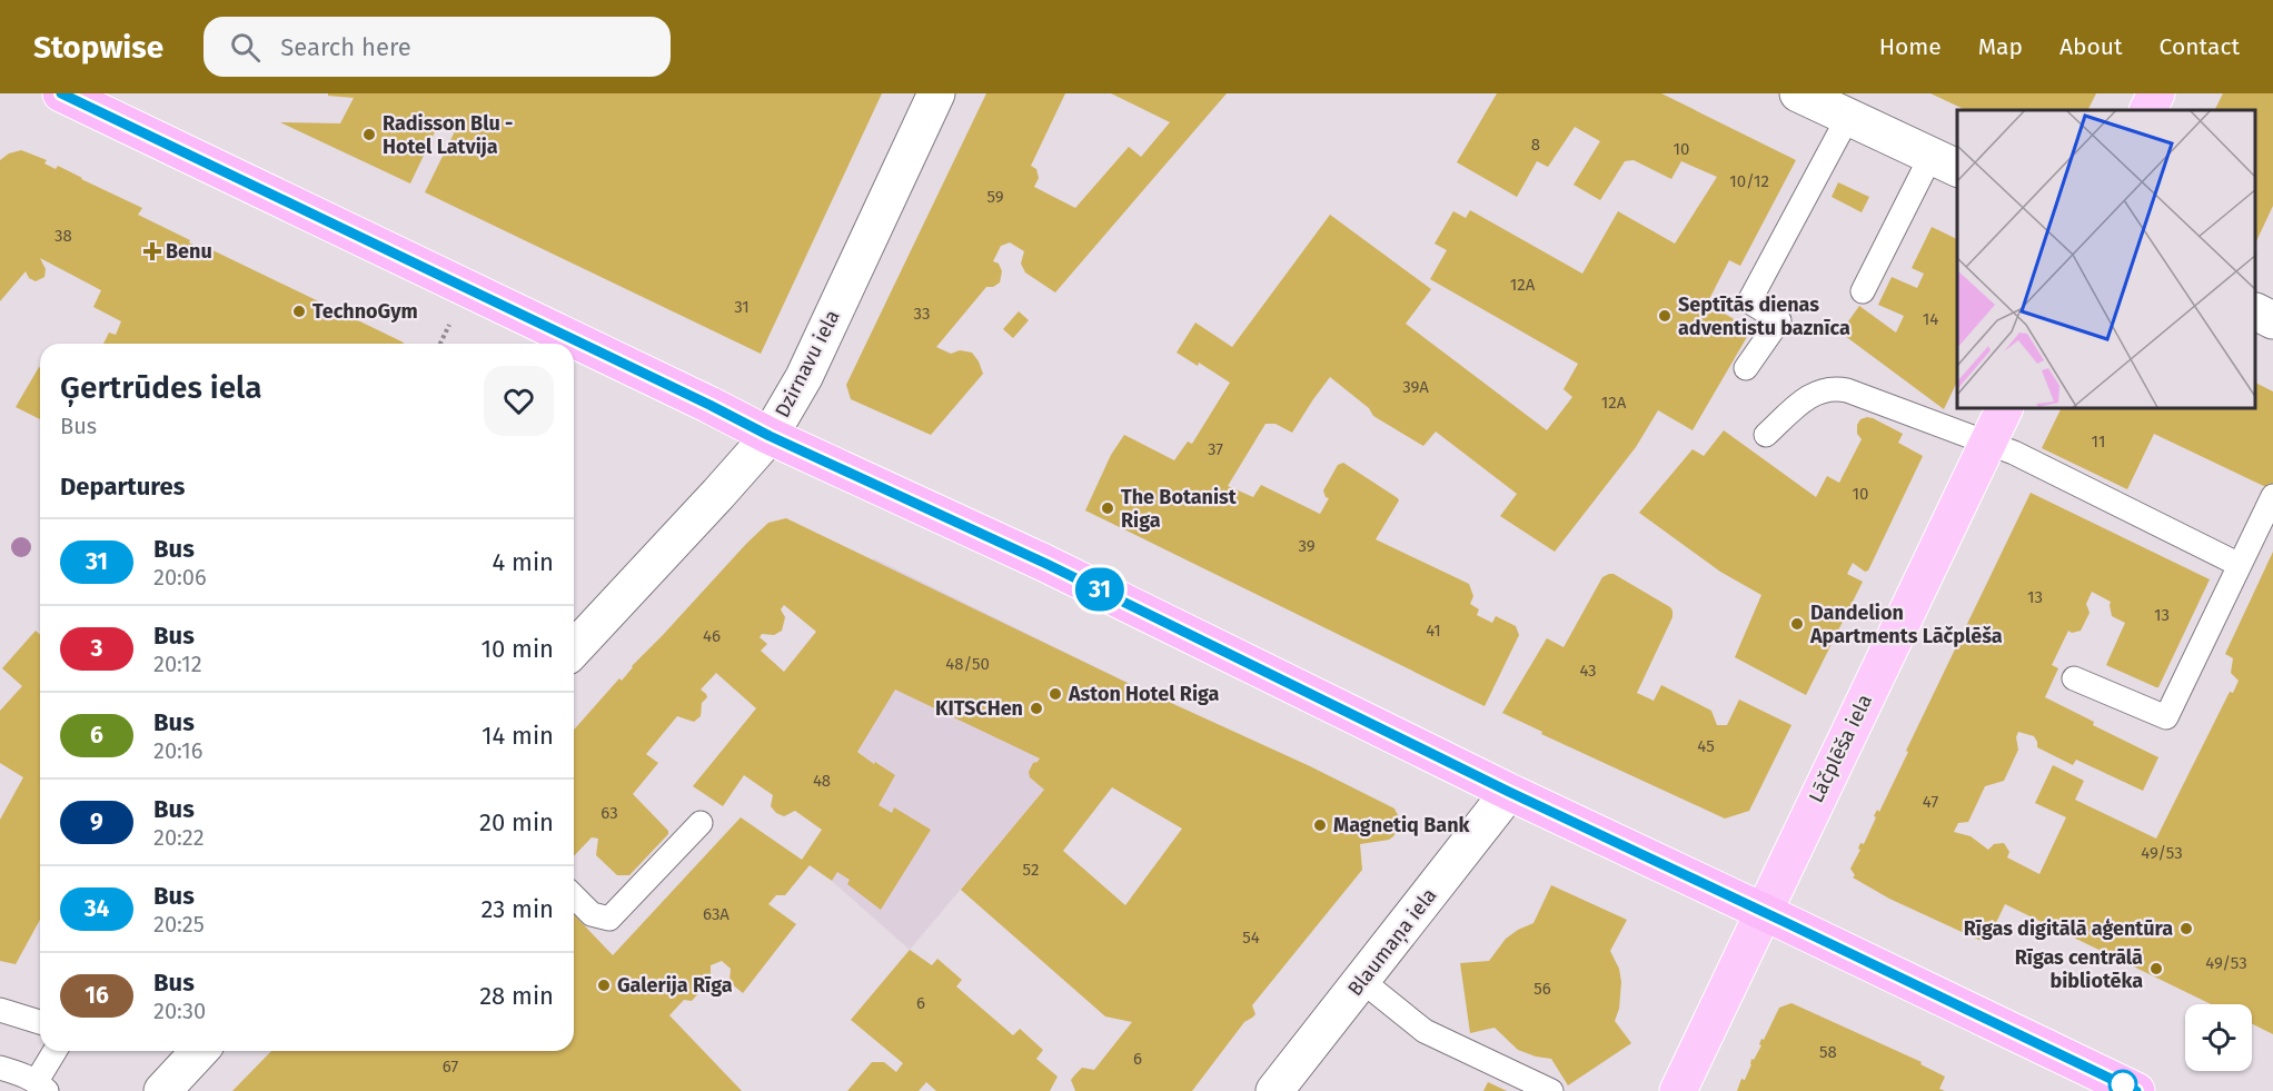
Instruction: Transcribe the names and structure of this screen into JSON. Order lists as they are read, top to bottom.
{
  "streets": {
    "main road": ["Lāčplēša iela"],
    "street": ["Dzirnavu iela", "Blaumaņa iela"]
  },
  "places": {
    "other": [
      "Radisson Blu - Hotel Latvija",
      "TechnoGym",
      "Septītās dienas adventistu baznīca",
      "The Botanist Riga",
      "Dandelion Apartments Lāčplēša",
      "Aston Hotel Riga",
      "KITSCHen",
      "Magnetiq Bank",
      "Rīgas digitālā aģentūra",
      "Rīgas centrālā bibliotēka",
      "Galerija Rīga"
    ],
    "health": ["Benu"]
  },
  "lines": ["bus line 31"],
  "house_numbers": [
    "8",
    "10",
    "10/12",
    "59",
    "38",
    "12A",
    "31",
    "33",
    "14",
    "39A",
    "12A",
    "11",
    "37",
    "10",
    "39",
    "13",
    "13",
    "41",
    "46",
    "48/50",
    "43",
    "45",
    "48",
    "47",
    "63",
    "49/53",
    "52",
    "63A",
    "54",
    "49/53",
    "56",
    "6",
    "58",
    "6",
    "67"
  ],
  "page": {
    "header": "Stopwise",
    "search": "Search here",
    "nav": [
      "Home",
      "Map",
      "About",
      "Contact"
    ],
    "on_map": "31",
    "heading": [
      ["Ģertrūdes iela", "Bus"],
      "Departures"
    ],
    "list": [
      {
        "mark": "31",
        "name": "Bus",
        "note": "20:06",
        "value": "4 min"
      },
      {
        "mark": "3",
        "name": "Bus",
        "note": "20:12",
        "value": "10 min"
      },
      {
        "mark": "6",
        "name": "Bus",
        "note": "20:16",
        "value": "14 min"
      },
      {
        "mark": "9",
        "name": "Bus",
        "note": "20:22",
        "value": "20 min"
      },
      {
        "mark": "34",
        "name": "Bus",
        "note": "20:25",
        "value": "23 min"
      },
      {
        "mark": "16",
        "name": "Bus",
        "note": "20:30",
        "value": "28 min"
      }
    ]
  }
}
